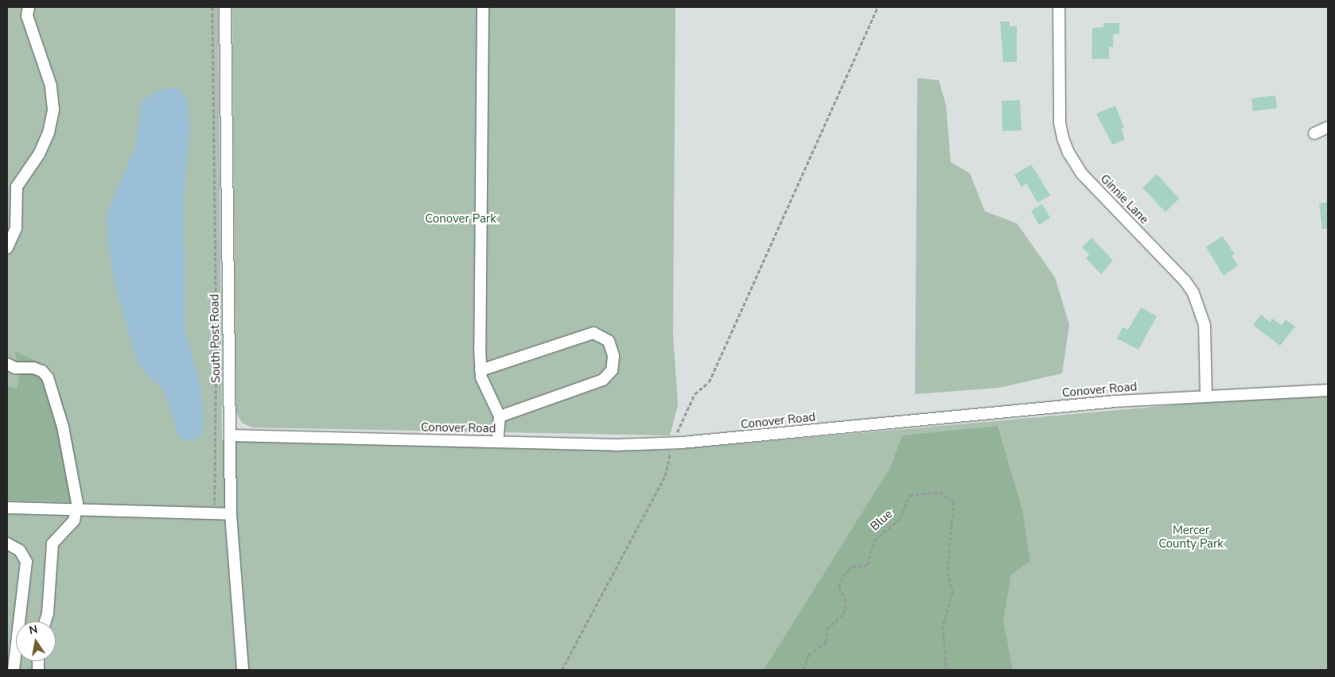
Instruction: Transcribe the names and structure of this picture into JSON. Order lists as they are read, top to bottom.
{
  "streets": {
    "street": ["Ginnie Lane", "South Post Road", "Conover Road"],
    "path": ["Blue"]
  },
  "crossings": [
    ["Ginnie Lane", "Conover Road"],
    ["South Post Road", "Conover Road"]
  ],
  "parks": ["Conover Park", "Mercer County Park"],
  "north": "top"
}
